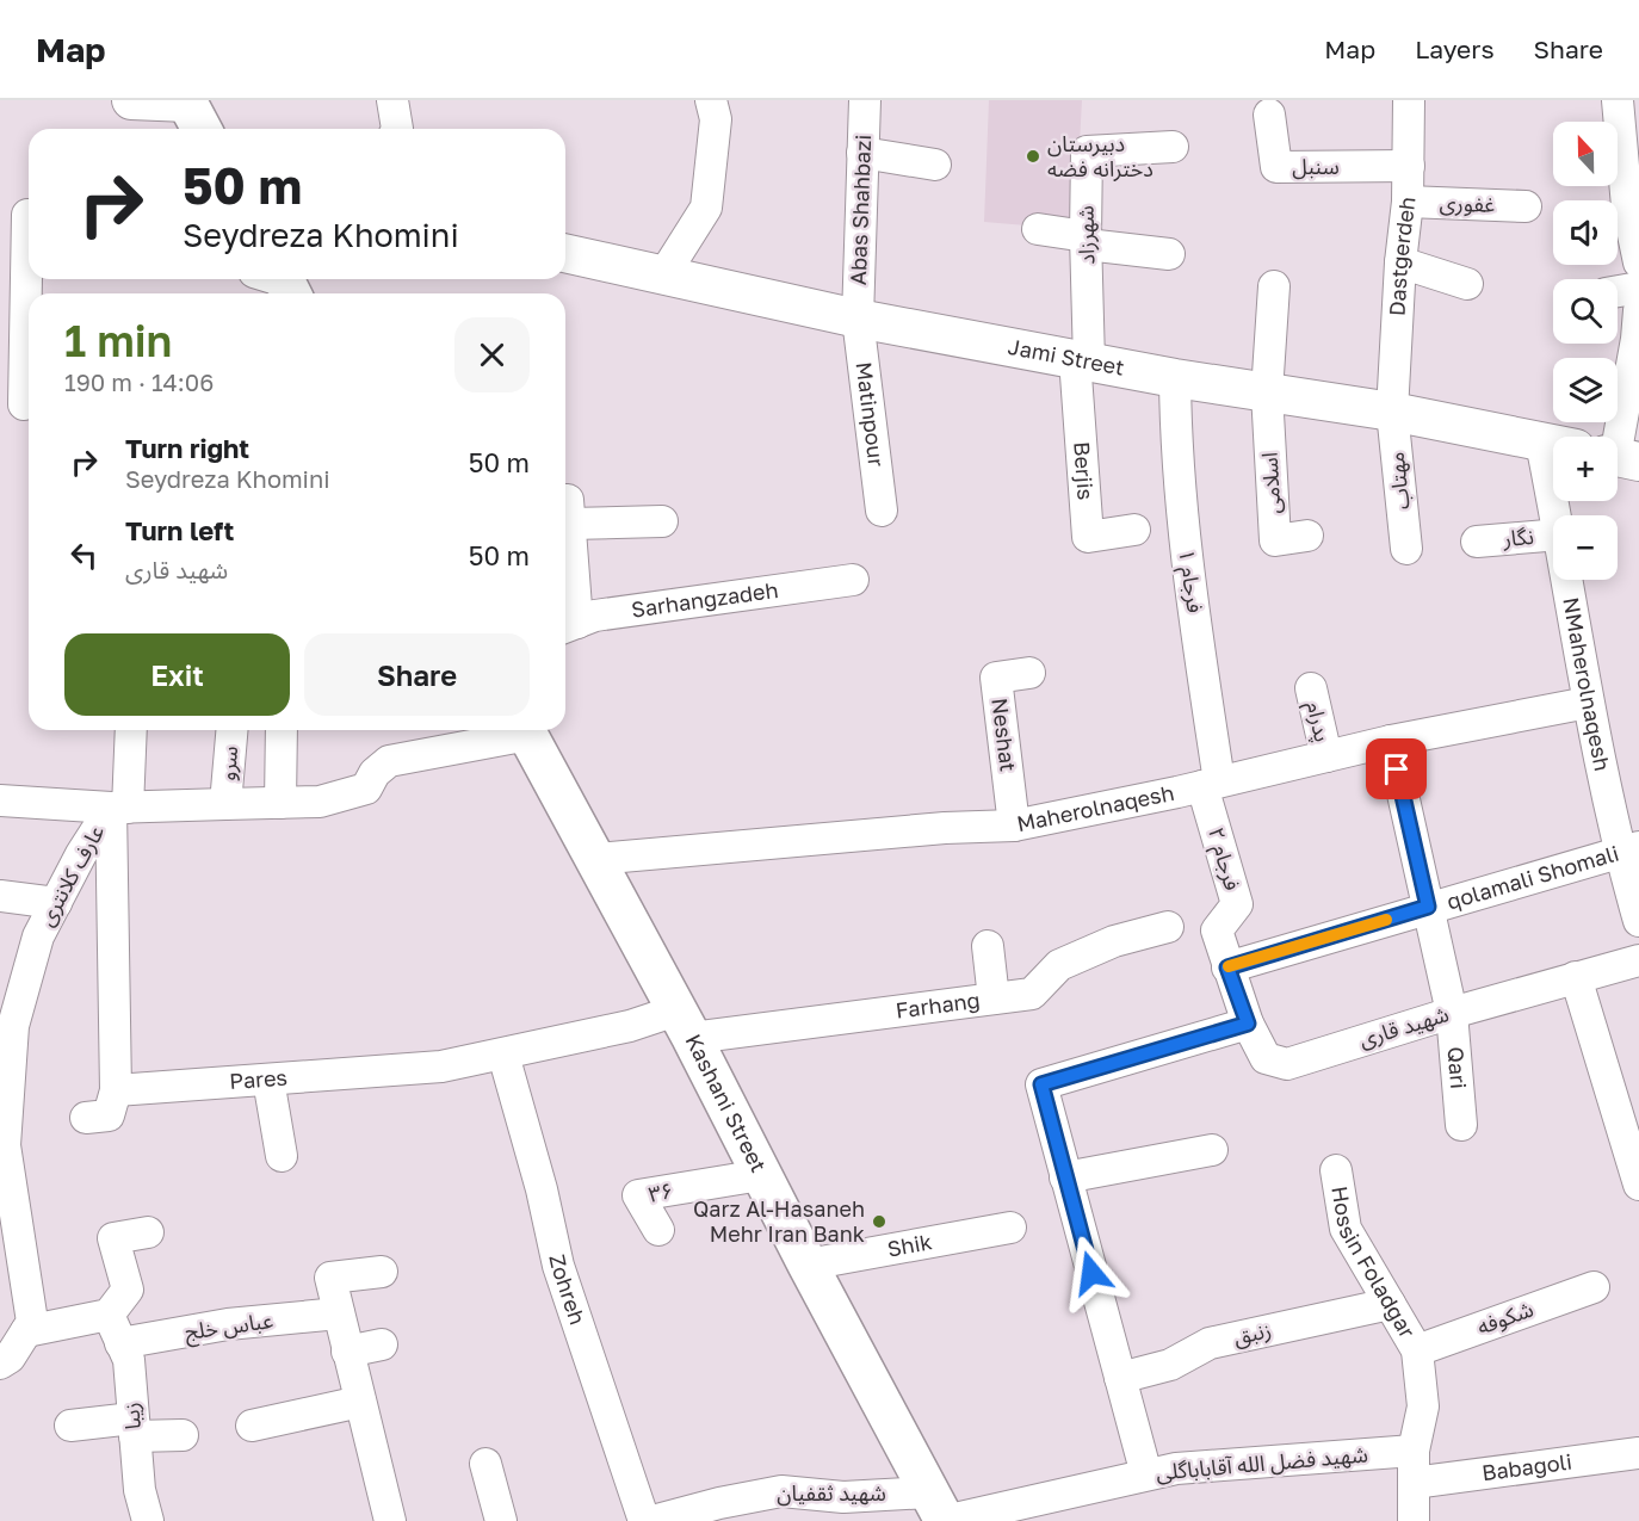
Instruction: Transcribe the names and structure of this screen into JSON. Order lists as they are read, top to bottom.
{
  "streets": {
    "main road": ["Kashani Street"],
    "street": [
      "سنبل",
      "غفوری",
      "Abas Shahbazi",
      "شهرزاد",
      "Dastgerdeh",
      "Jami Street",
      "Matinpour",
      "Berjis",
      "مهتاب",
      "اسلامی",
      "نگار",
      "فرجام ۱",
      "Sarhangzadeh",
      "NMaherolnaqesh",
      "پدرام",
      "Neshat",
      "سرو",
      "Maherolnaqesh",
      "فرجام ۲",
      "عارف کلانتری",
      "qolamali Shomali",
      "Farhang",
      "شهید قاری",
      "Qari",
      "Pares",
      "۳۶",
      "Shik",
      "Hossin Foladgar",
      "Zohreh",
      "شکوفه",
      "عباس خلج",
      "زنبق",
      "زیبا",
      "شهید فضل الله آقاباباگلی",
      "Babagoli",
      "شهید ثقفیان"
    ]
  },
  "crossings": [
    ["سنبل", "Dastgerdeh"],
    ["غفوری", "Dastgerdeh"],
    ["Abas Shahbazi", "Jami Street"],
    ["Abas Shahbazi", "Matinpour"],
    ["شهرزاد", "Jami Street"],
    ["شهرزاد", "Berjis"],
    ["Dastgerdeh", "Jami Street"],
    ["Dastgerdeh", "مهتاب"],
    ["Jami Street", "Matinpour"],
    ["Jami Street", "Berjis"],
    ["Jami Street", "مهتاب"],
    ["Jami Street", "اسلامی"],
    ["Jami Street", "فرجام ۱"],
    ["فرجام ۱", "Maherolnaqesh"],
    ["فرجام ۱", "فرجام ۲"],
    ["NMaherolnaqesh", "Maherolnaqesh"],
    ["NMaherolnaqesh", "qolamali Shomali"],
    ["پدرام", "Maherolnaqesh"],
    ["Neshat", "Maherolnaqesh"],
    ["سرو", "عارف کلانتری"],
    ["Maherolnaqesh", "فرجام ۲"],
    ["Maherolnaqesh", "Qari"],
    ["Maherolnaqesh", "Kashani Street"],
    ["فرجام ۲", "qolamali Shomali"],
    ["فرجام ۲", "شهید قاری"],
    ["qolamali Shomali", "شهید قاری"],
    ["qolamali Shomali", "Qari"],
    ["Farhang", "Pares"],
    ["Farhang", "Kashani Street"],
    ["شهید قاری", "Qari"],
    ["Pares", "Kashani Street"],
    ["Pares", "Zohreh"],
    ["Kashani Street", "۳۶"],
    ["Kashani Street", "Shik"],
    ["Kashani Street", "شهید فضل الله آقاباباگلی"],
    ["Kashani Street", "شهید ثقفیان"],
    ["Hossin Foladgar", "شکوفه"],
    ["Hossin Foladgar", "زنبق"],
    ["Hossin Foladgar", "شهید فضل الله آقاباباگلی"],
    ["Hossin Foladgar", "Babagoli"],
    ["عباس خلج", "زیبا"],
    ["شهید فضل الله آقاباباگلی", "شهید ثقفیان"]
  ],
  "places": ["دبیرستان دخترانه فضه", "Qarz Al-Hasaneh Mehr Iran Bank"],
  "north": "top",
  "page": {
    "header": "Map",
    "nav": ["Map", "Layers", "Share"],
    "map_buttons": ["+", "−"],
    "turn": ["50 m", "Seydreza Khomini"],
    "heading": ["1 min", "190 m · 14:06"],
    "list": [
      {
        "name": "Turn right",
        "note": "Seydreza Khomini",
        "value": "50 m"
      },
      {
        "name": "Turn left",
        "note": "شهید قاری",
        "value": "50 m"
      }
    ],
    "buttons": ["Exit", "Share"]
  }
}
